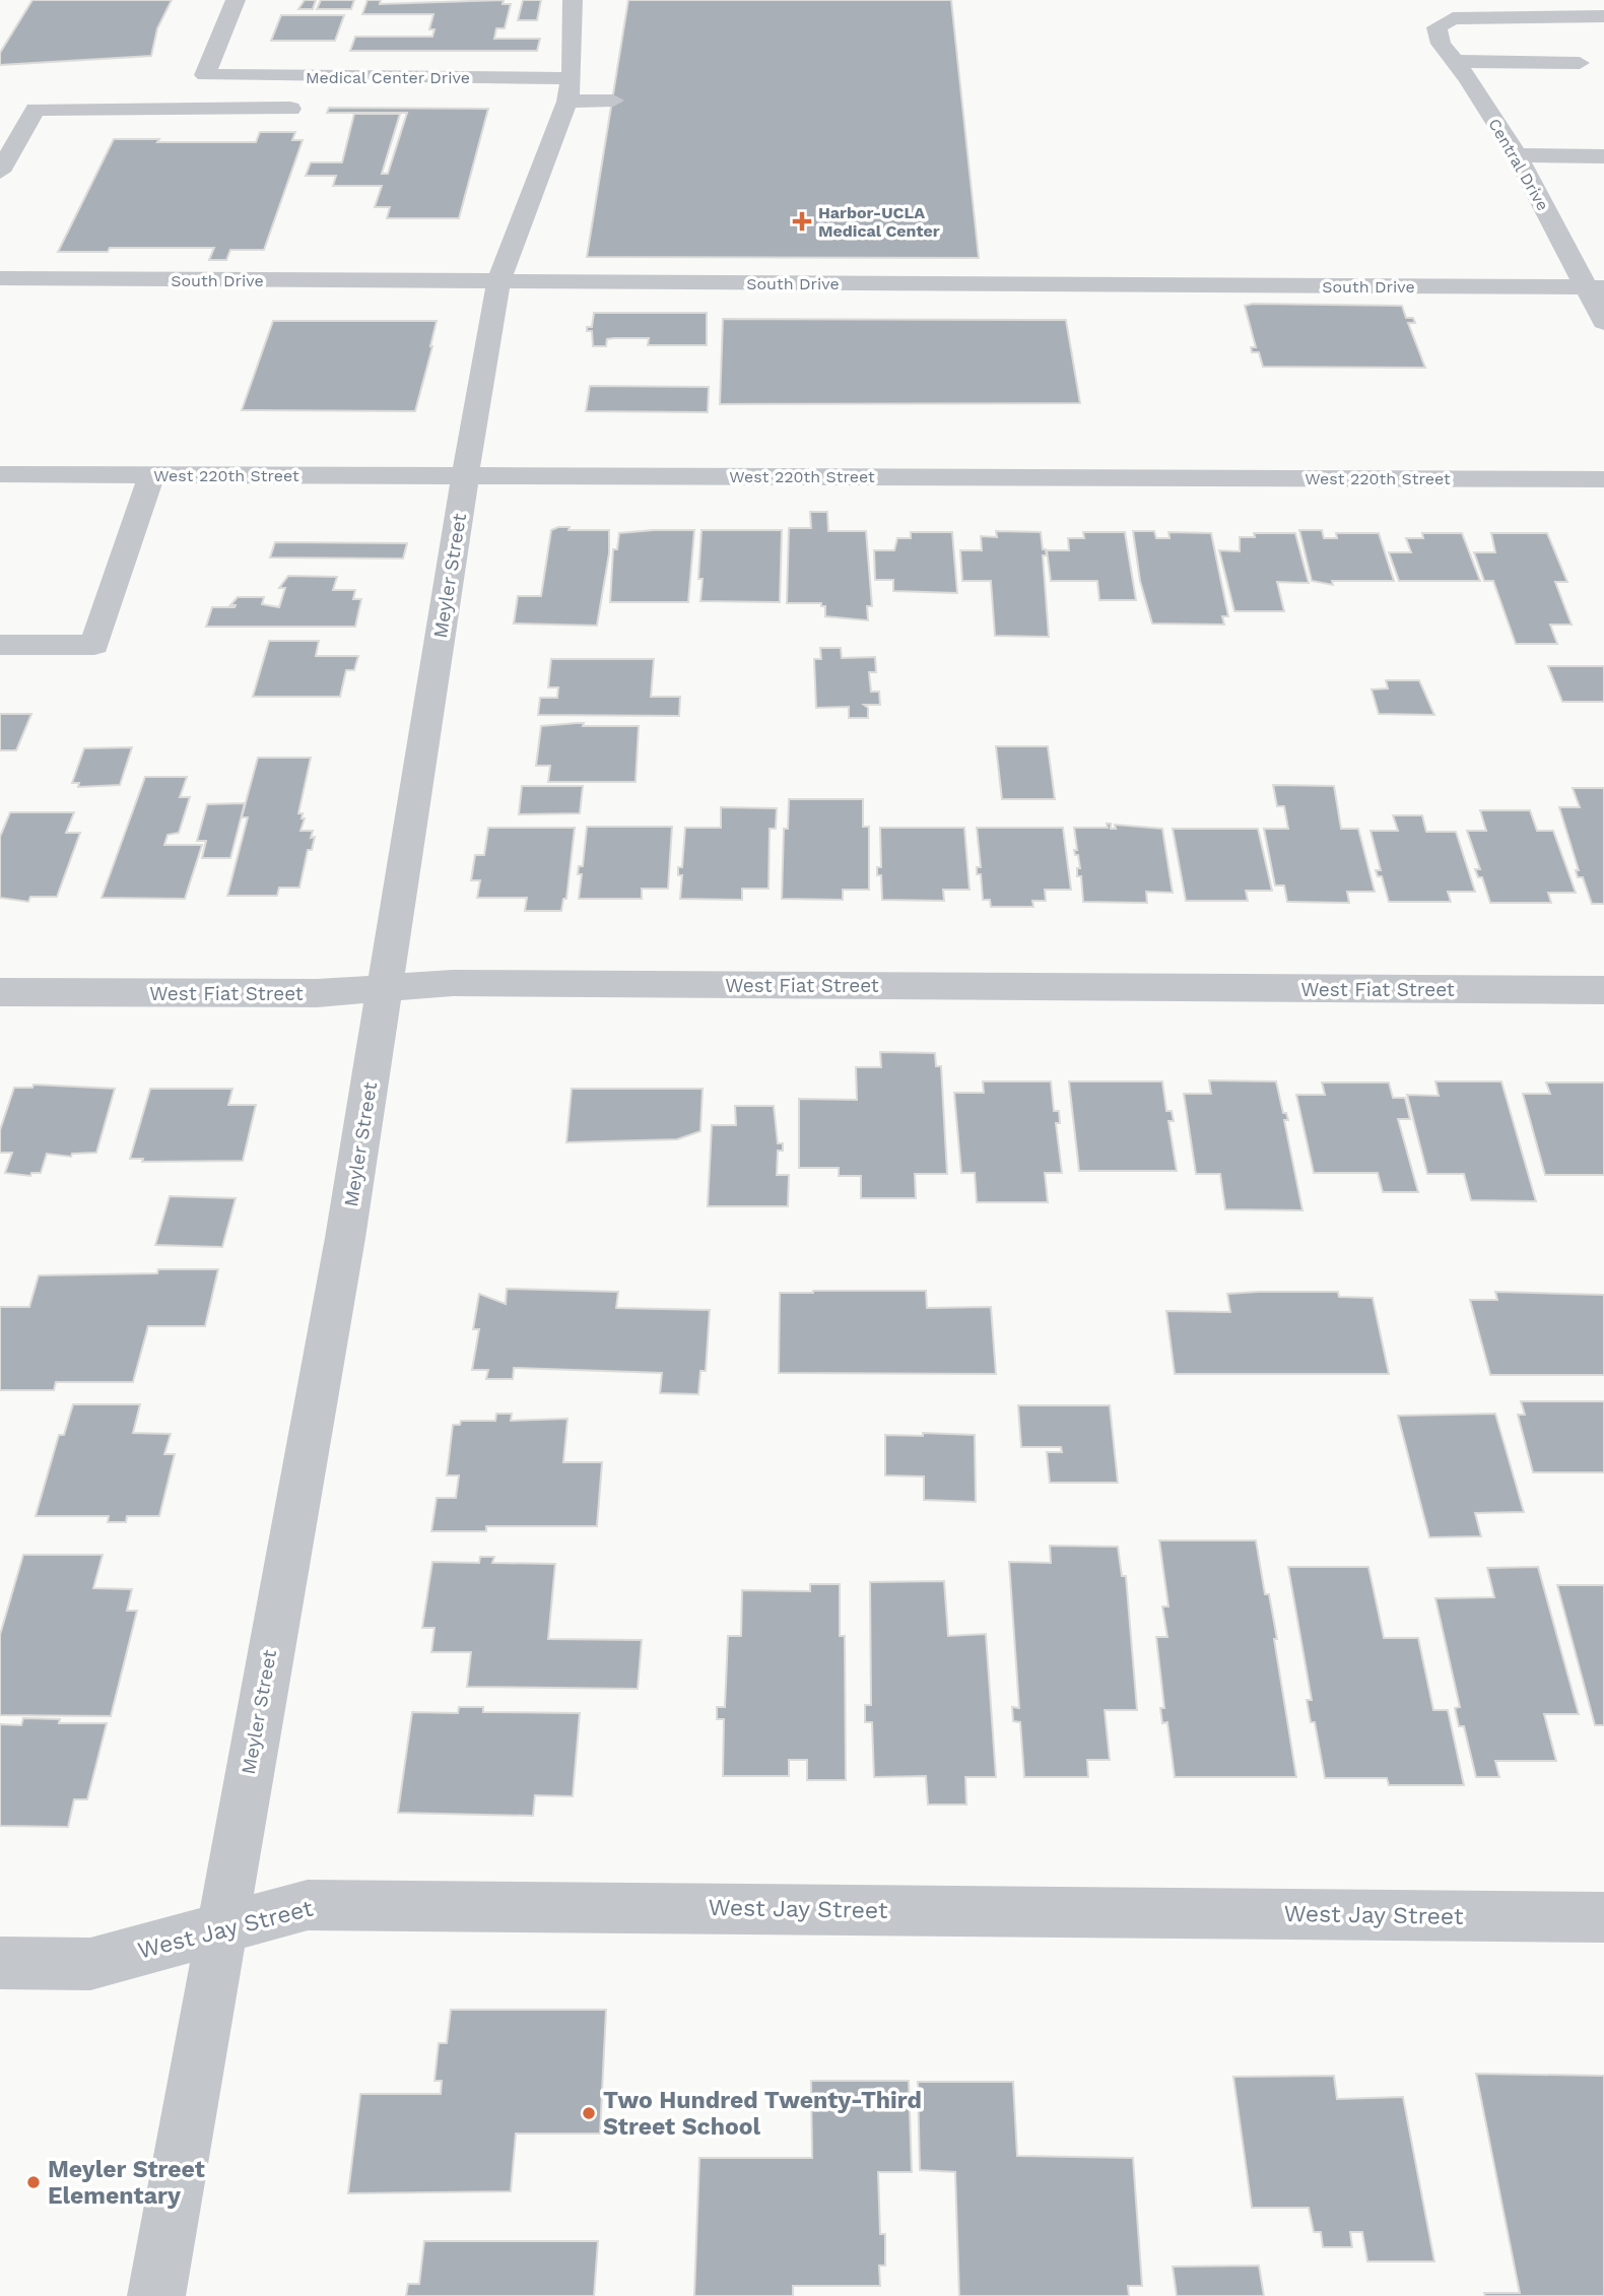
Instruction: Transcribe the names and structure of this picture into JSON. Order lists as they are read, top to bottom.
{
  "streets": {
    "street": [
      "Medical Center Drive",
      "Central Drive",
      "South Drive",
      "West 220th Street",
      "Meyler Street",
      "West Fiat Street",
      "West Jay Street"
    ]
  },
  "crossings": [
    ["Medical Center Drive", "Meyler Street"],
    ["Central Drive", "South Drive"],
    ["South Drive", "Meyler Street"],
    ["West 220th Street", "Meyler Street"],
    ["Meyler Street", "West Fiat Street"],
    ["Meyler Street", "West Jay Street"]
  ],
  "places": {
    "health": ["Harbor-UCLA Medical Center"],
    "other": ["Two Hundred Twenty-Third Street School", "Meyler Street Elementary"]
  }
}
